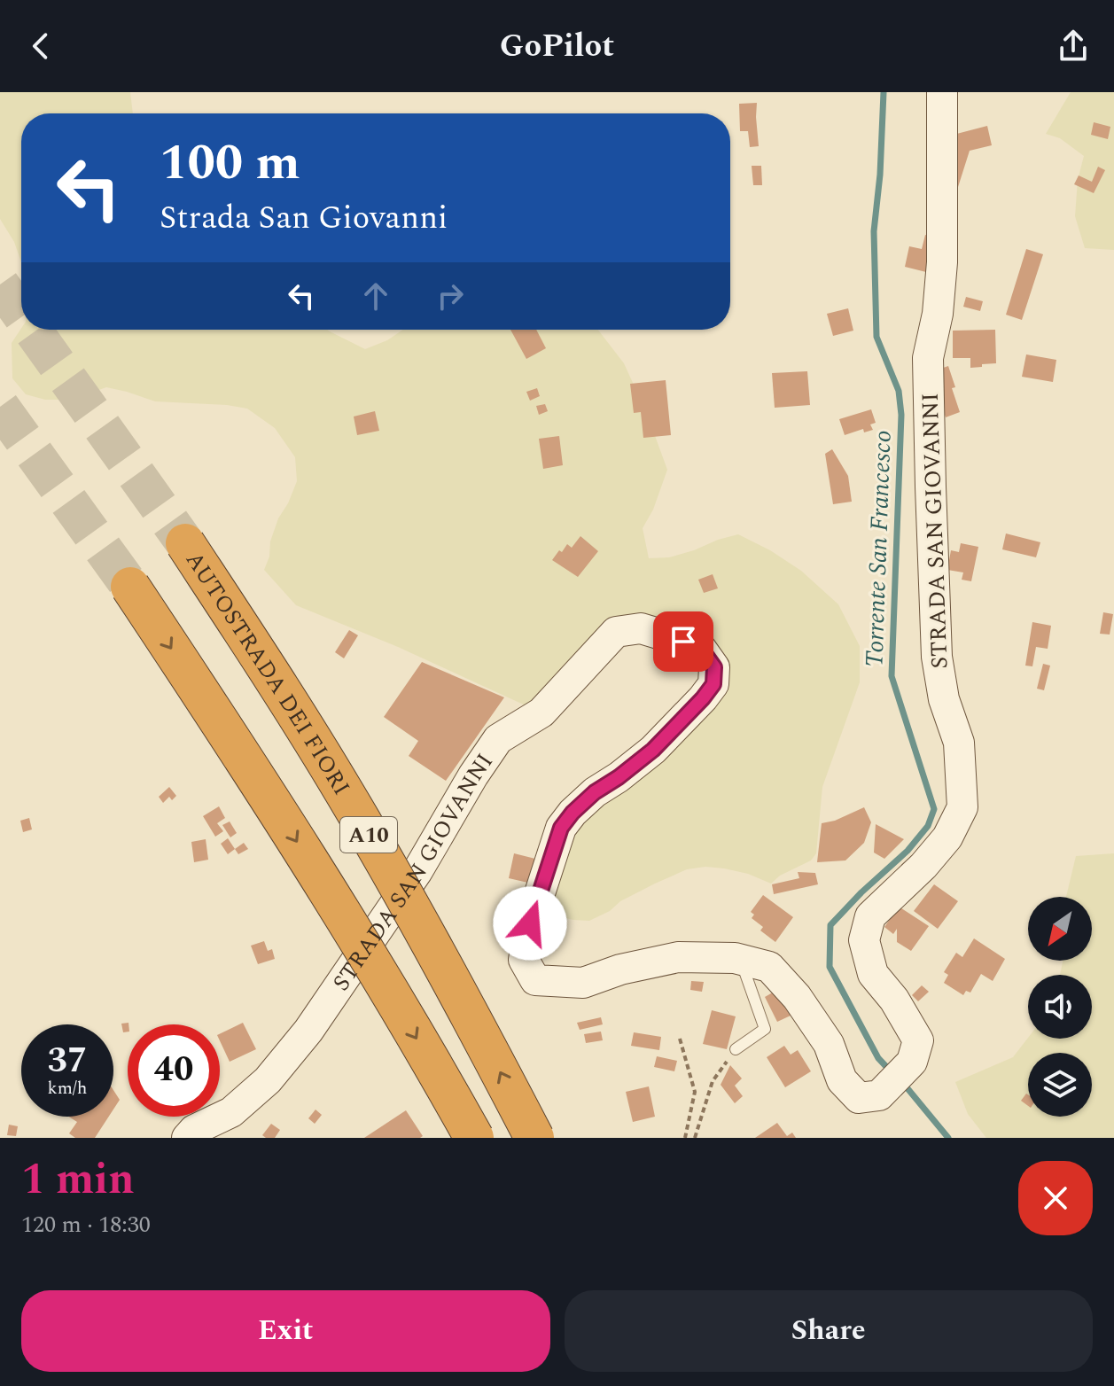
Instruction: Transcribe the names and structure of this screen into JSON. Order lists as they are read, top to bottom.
{
  "streets": {
    "highway": ["AUTOSTRADA DEI FIORI", "A10"],
    "street": ["STRADA SAN GIOVANNI"]
  },
  "water": ["Torrente San Francesco"],
  "north": "bottom left",
  "page": {
    "header": "GoPilot",
    "turn": ["100 m", "Strada San Giovanni"],
    "speed": "37 km/h",
    "limit": "40",
    "heading": ["1 min", "120 m · 18:30"],
    "buttons": ["Exit", "Share"]
  }
}
